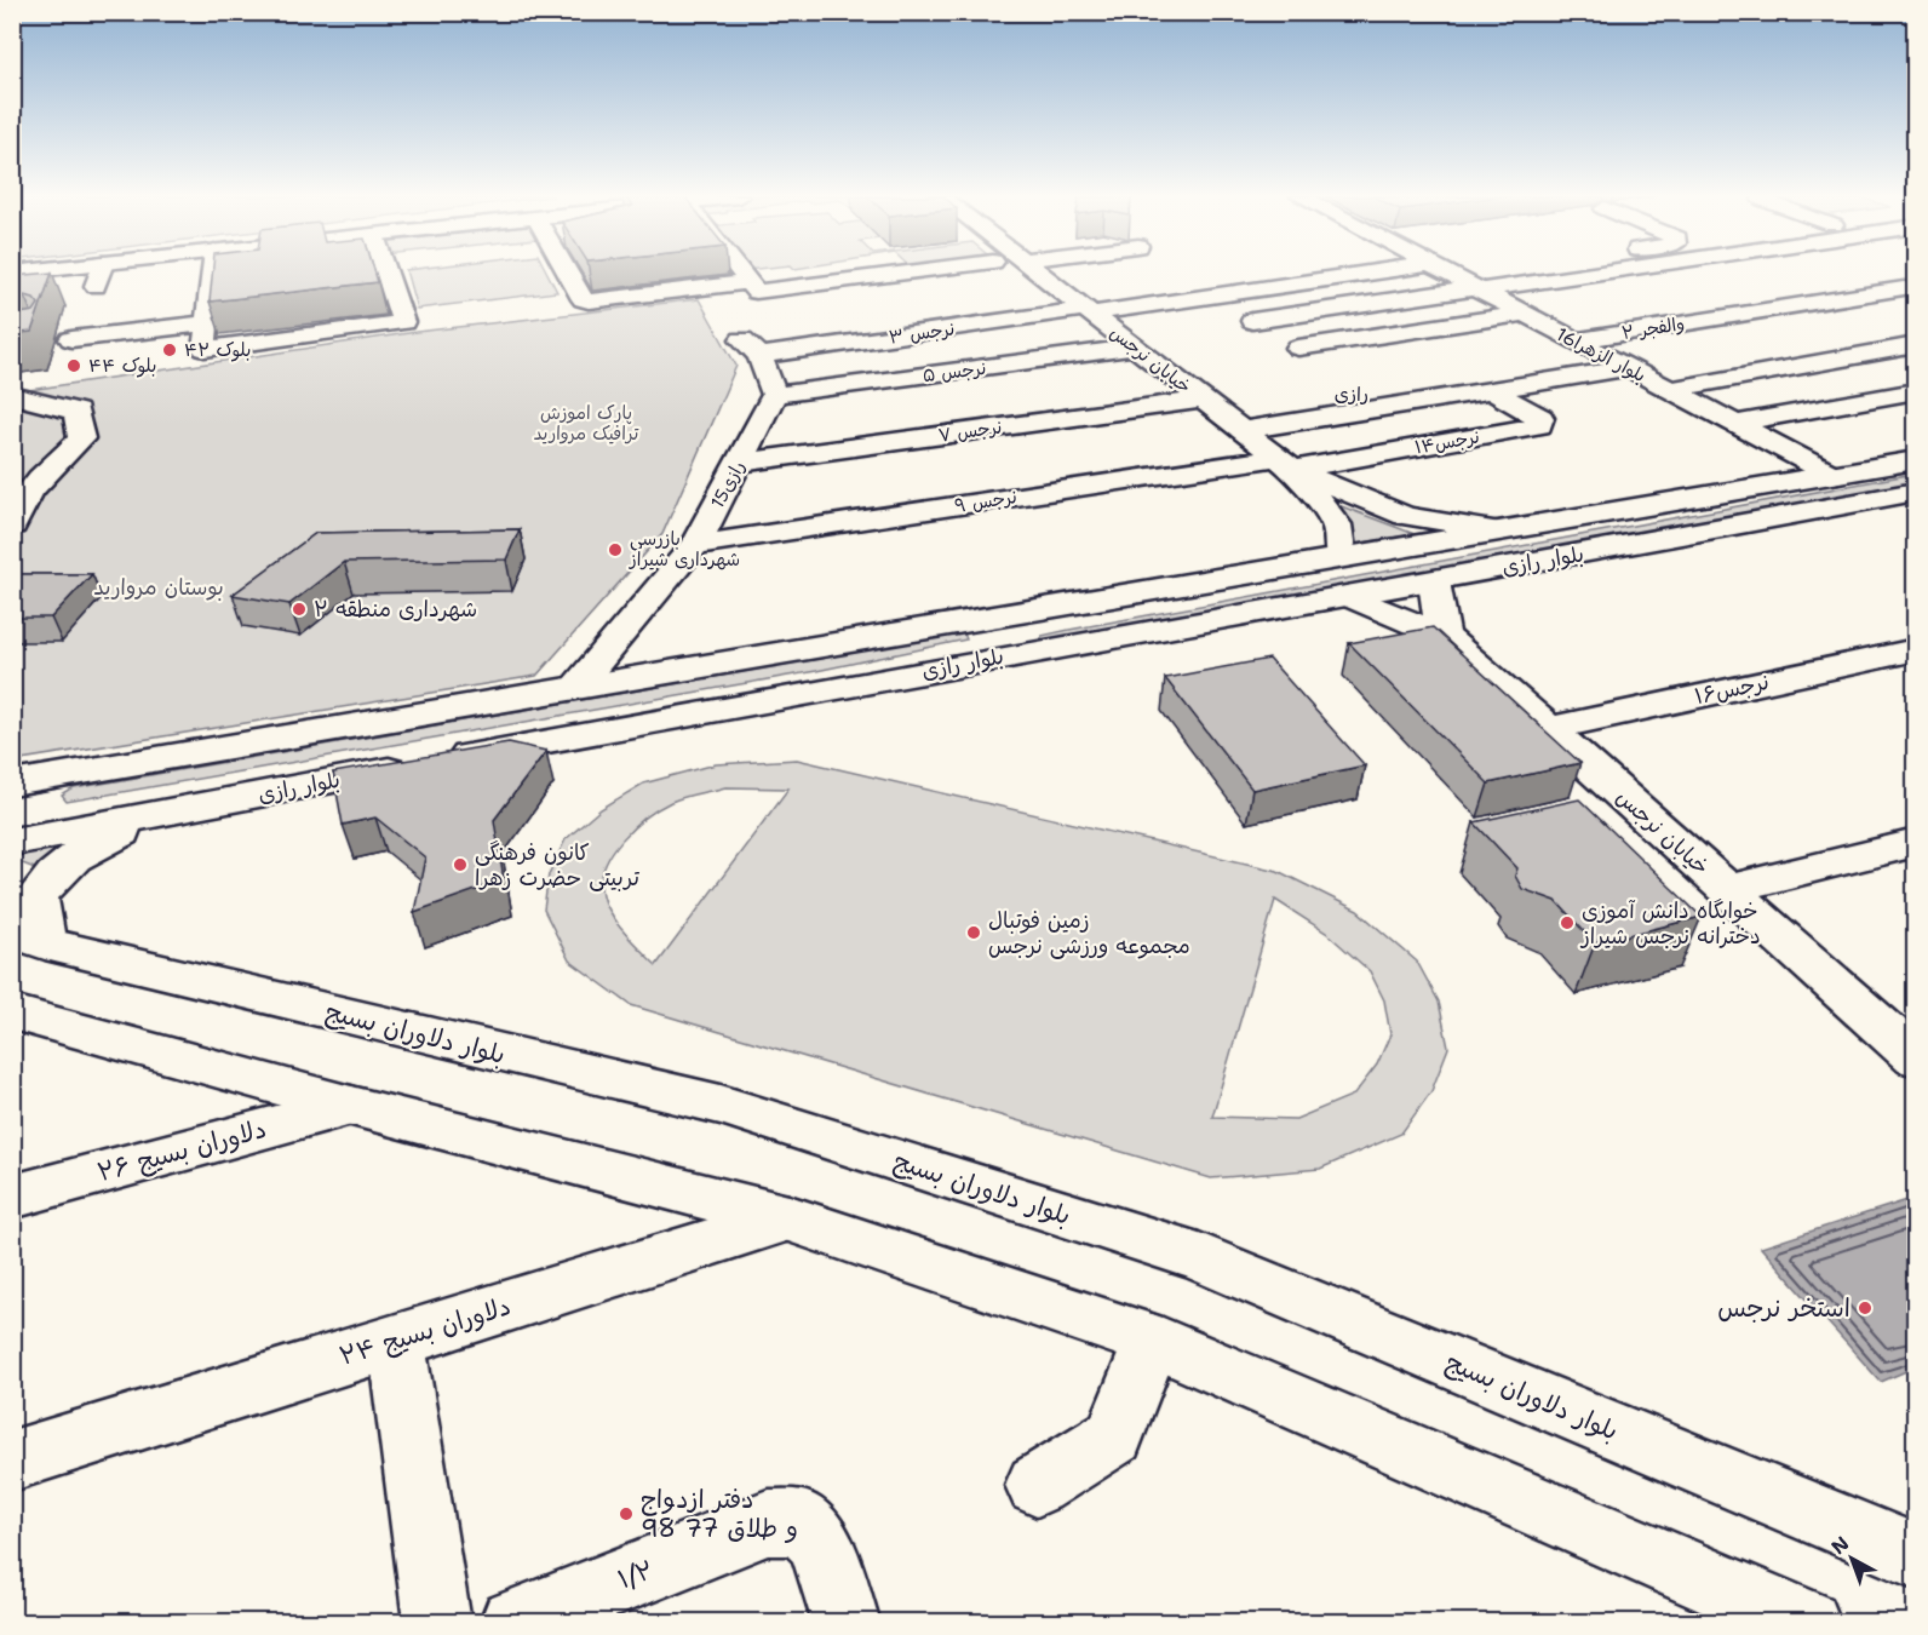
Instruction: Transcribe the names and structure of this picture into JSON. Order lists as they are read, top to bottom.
{
  "streets": {
    "street": [
      "والفجر ۲",
      "نرجس ۳",
      "16بلوار الزهرا",
      "خیابان نرجس",
      "نرجس ۵",
      "نرجس ۷",
      "نرجس۱۴",
      "15رازی",
      "نرجس ۹",
      "بلوار رازی",
      "نرجس۱۶",
      "بلوار دلاوران بسیج",
      "دلاوران بسیج ۲۶",
      "دلاوران بسیج ۲۴",
      "۱/۲"
    ]
  },
  "crossings": [
    ["والفجر ۲", "16بلوار الزهرا"],
    ["نرجس ۳", "خیابان نرجس"],
    ["نرجس ۳", "نرجس ۵"],
    ["نرجس ۳", "15رازی"],
    ["16بلوار الزهرا", "بلوار رازی"],
    ["خیابان نرجس", "نرجس ۵"],
    ["خیابان نرجس", "نرجس ۷"],
    ["خیابان نرجس", "نرجس۱۴"],
    ["خیابان نرجس", "نرجس ۹"],
    ["خیابان نرجس", "بلوار رازی"],
    ["خیابان نرجس", "نرجس۱۶"],
    ["نرجس ۵", "15رازی"],
    ["نرجس ۷", "15رازی"],
    ["نرجس۱۴", "نرجس ۹"],
    ["15رازی", "نرجس ۹"],
    ["15رازی", "بلوار رازی"]
  ],
  "districts": ["رازی"],
  "parks": ["پارک اموزش ترافیک مروارید", "بوستان مروارید"],
  "places": [
    "بلوک ۴۲",
    "بلوک ۴۴",
    "بازرسی شهرداری شیراز",
    "شهرداری منطقه ۲",
    "کانون فرهنگی تربیتی حضرت زهرا",
    "خوابگاه دانش آموزی دخترانه نرجس شیراز",
    "زمین فوتبال مجموعه ورزشی نرجس",
    "استخر نرجس",
    "دفتر ازدواج 98 و طلاق 77"
  ],
  "north": "top left"
}
